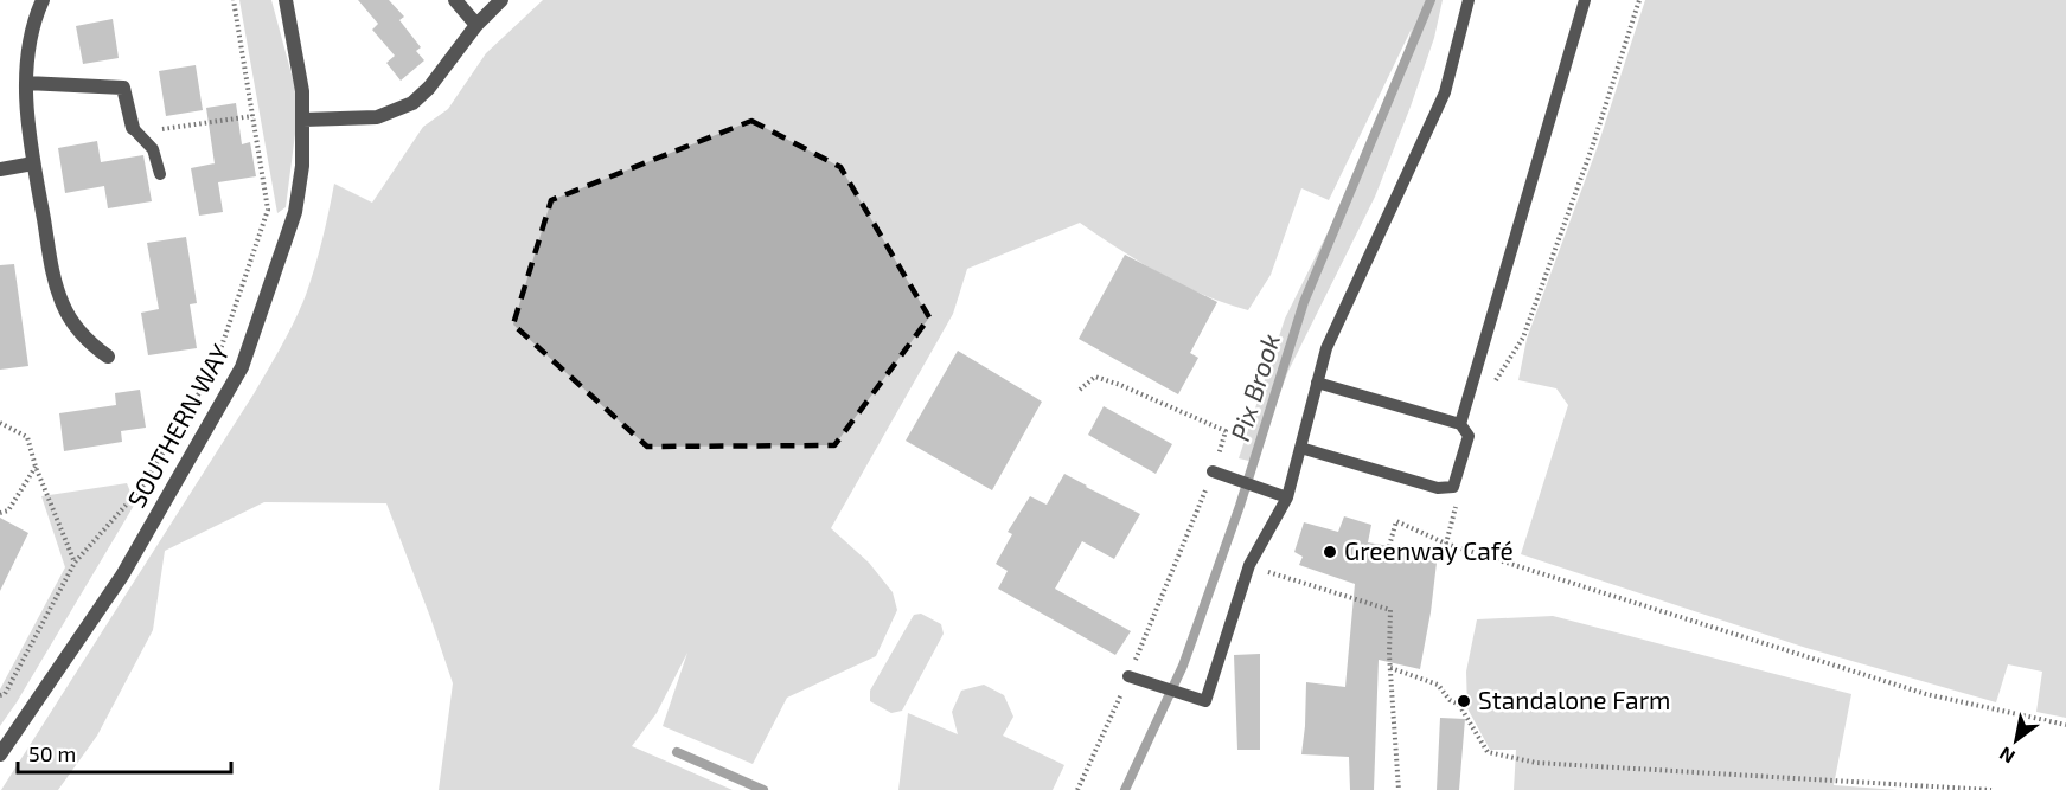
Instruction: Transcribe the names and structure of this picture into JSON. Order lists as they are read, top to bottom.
{
  "streets": {
    "street": ["SOUTHERN WAY"]
  },
  "water": ["Pix Brook"],
  "places": ["Greenway Café", "Standalone Farm"],
  "scale_bar": "50 m",
  "north": "bottom left"
}
